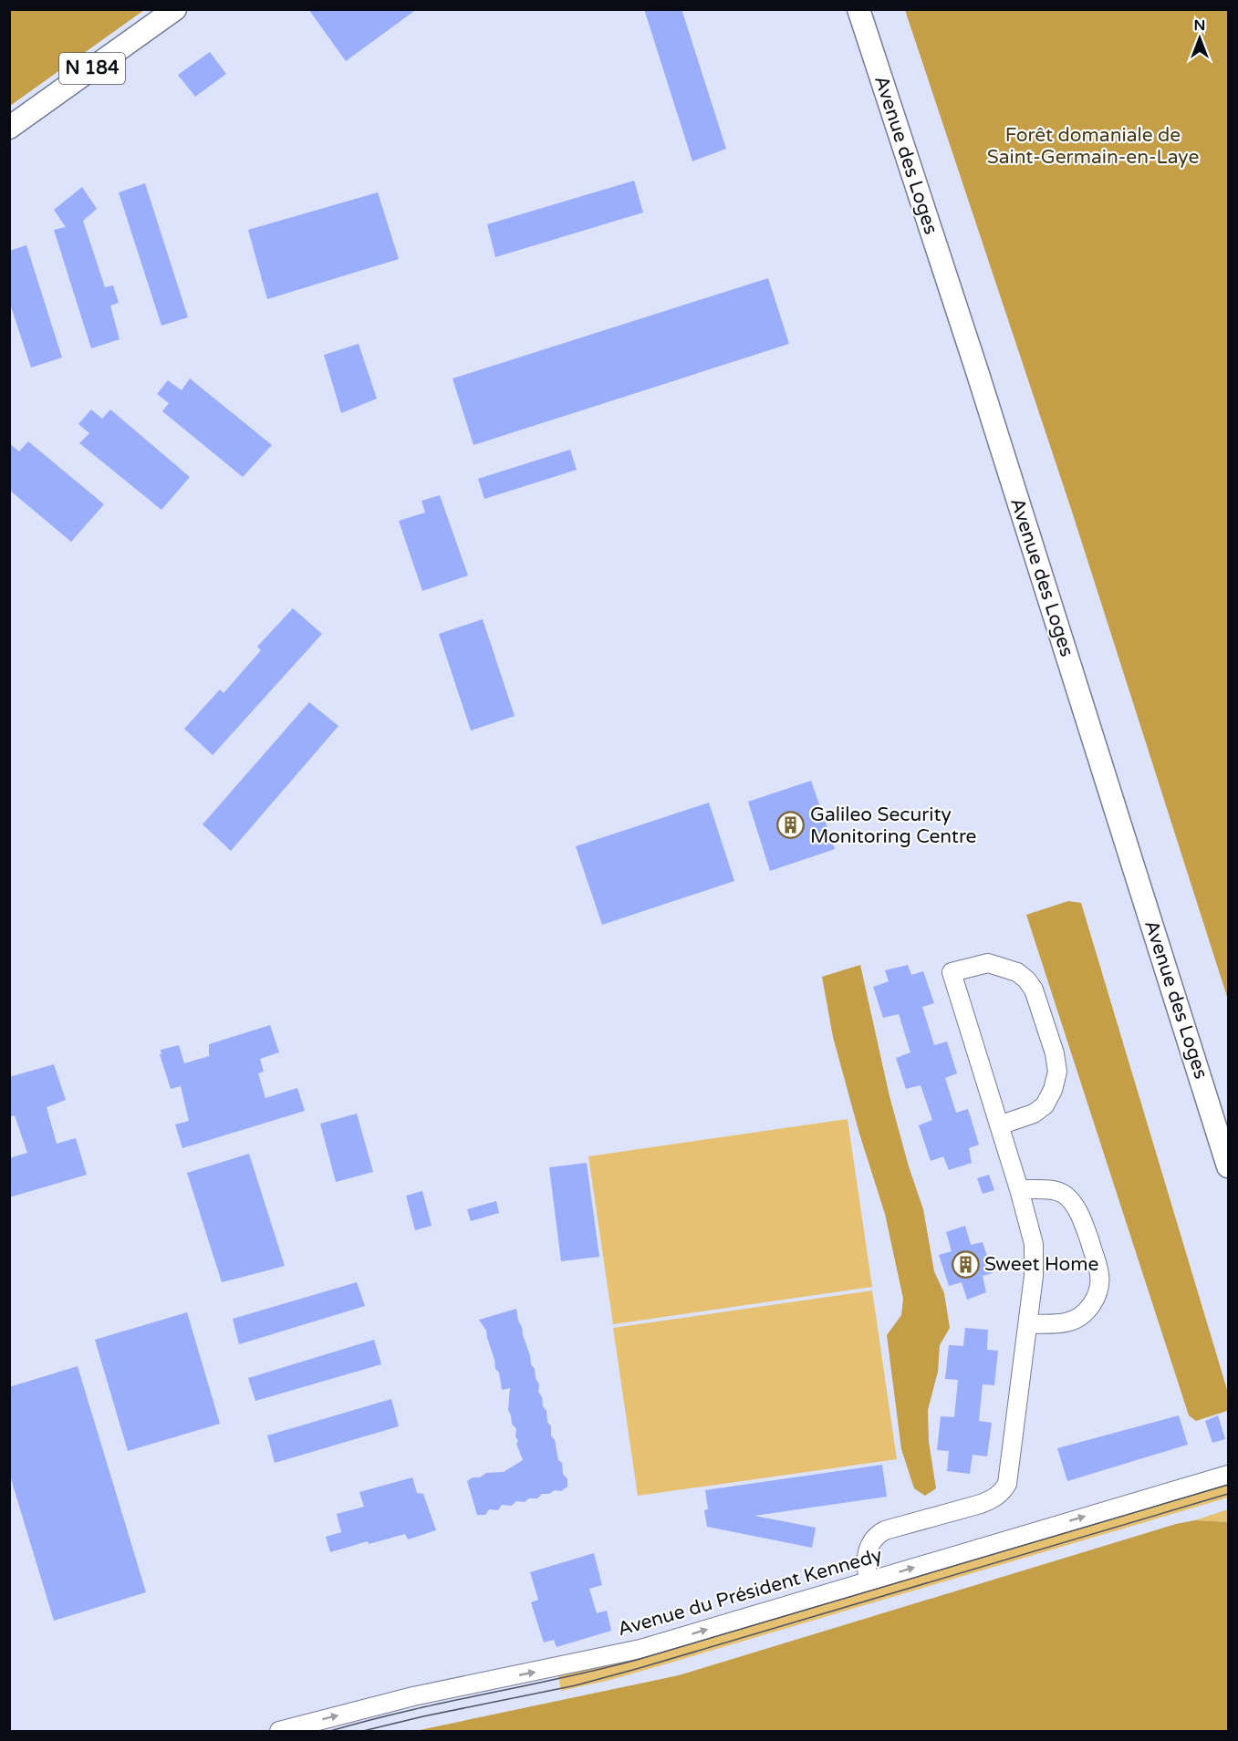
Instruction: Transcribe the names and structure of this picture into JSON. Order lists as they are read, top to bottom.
{
  "streets": {
    "main road": ["N 184", "Avenue des Loges"],
    "street": ["Avenue du Président Kennedy"]
  },
  "one_way": ["Avenue du Président Kennedy"],
  "parks": ["Forêt domaniale de Saint-Germain-en-Laye"],
  "places": {
    "building": ["Galileo Security Monitoring Centre", "Sweet Home"]
  },
  "north": "top"
}
